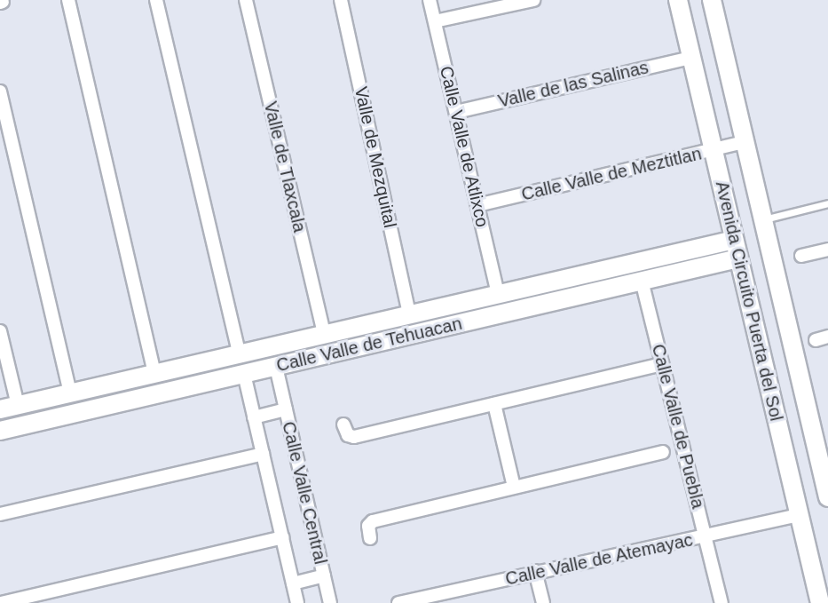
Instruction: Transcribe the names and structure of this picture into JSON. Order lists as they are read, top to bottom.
{
  "streets": {
    "street": [
      "Valle de las Salinas",
      "Calle Valle de Atlixco",
      "Valle de Mezquital",
      "Valle de Tlaxcala",
      "Calle Valle de Meztitlan",
      "Avenida Circuito Puerta del Sol",
      "Calle Valle de Tehuacan",
      "Calle Valle de Puebla",
      "Calle Valle Central",
      "Calle Valle de Atemayac"
    ]
  },
  "crossings": [
    ["Valle de las Salinas", "Calle Valle de Atlixco"],
    ["Valle de las Salinas", "Avenida Circuito Puerta del Sol"],
    ["Calle Valle de Atlixco", "Calle Valle de Meztitlan"],
    ["Calle Valle de Atlixco", "Calle Valle de Tehuacan"],
    ["Valle de Mezquital", "Calle Valle de Tehuacan"],
    ["Valle de Tlaxcala", "Calle Valle de Tehuacan"],
    ["Calle Valle de Meztitlan", "Avenida Circuito Puerta del Sol"],
    ["Avenida Circuito Puerta del Sol", "Calle Valle de Tehuacan"],
    ["Avenida Circuito Puerta del Sol", "Calle Valle de Atemayac"],
    ["Calle Valle de Tehuacan", "Calle Valle de Puebla"],
    ["Calle Valle de Tehuacan", "Calle Valle Central"],
    ["Calle Valle de Puebla", "Calle Valle de Atemayac"]
  ]
}
